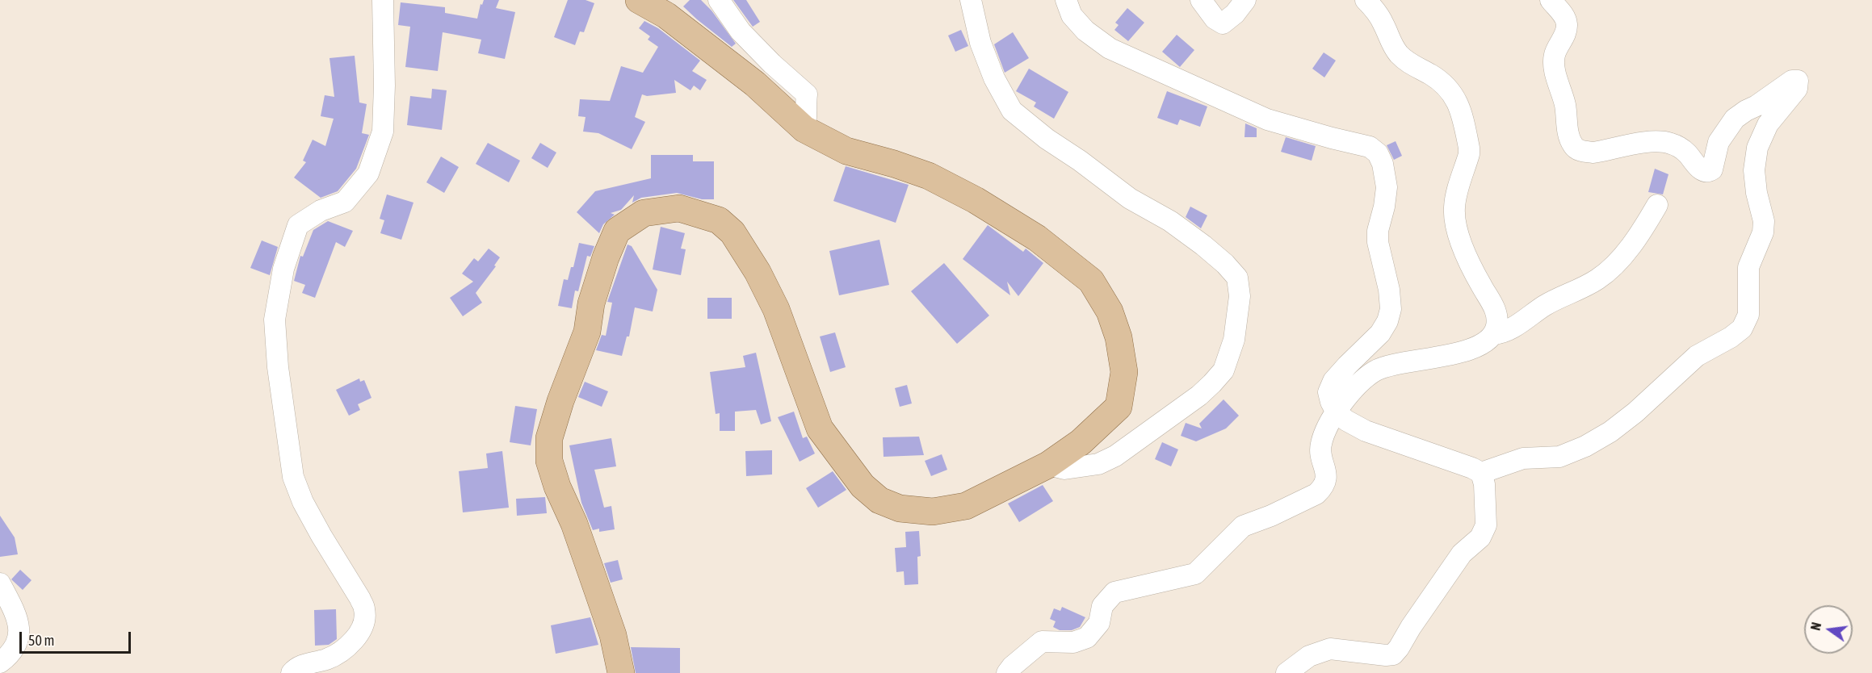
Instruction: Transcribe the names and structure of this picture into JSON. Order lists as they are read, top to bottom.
{
  "scale_bar": "50 m",
  "north": "left"
}
